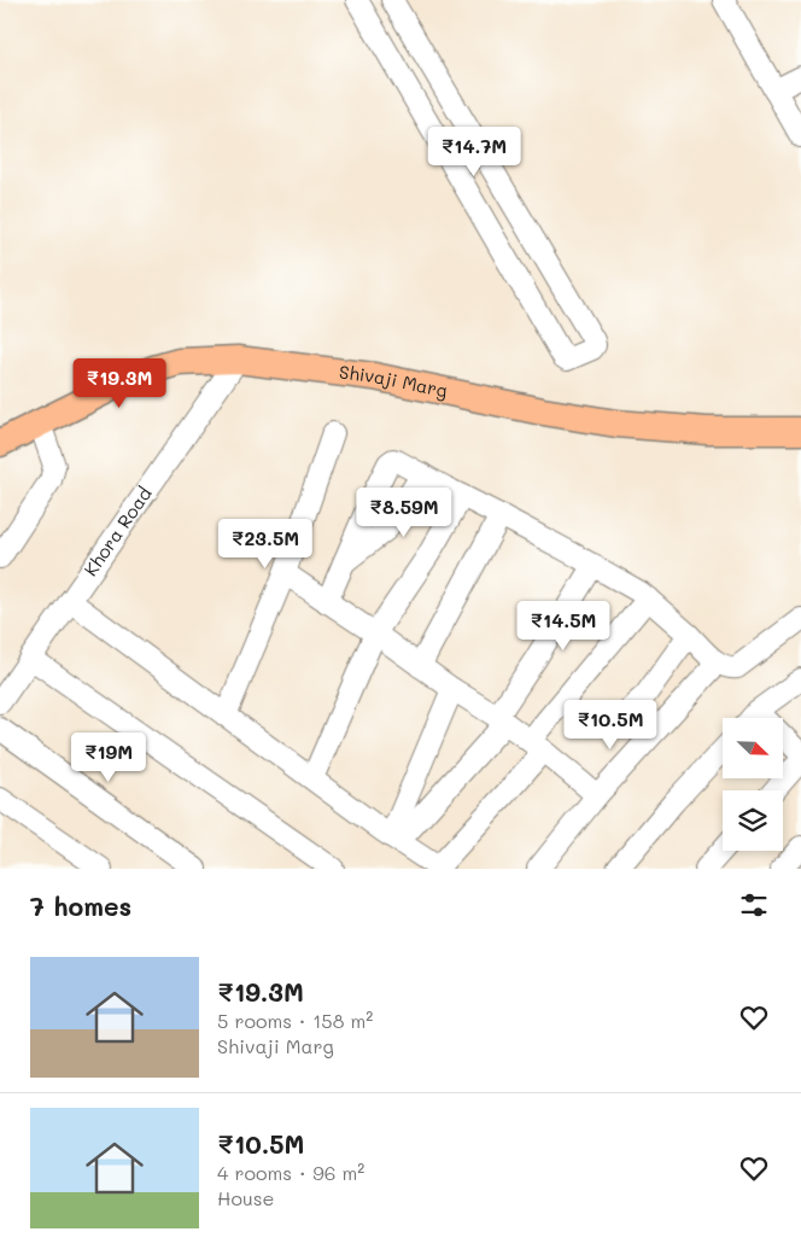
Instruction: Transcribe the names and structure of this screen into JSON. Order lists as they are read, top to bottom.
{
  "streets": {
    "main road": ["Shivaji Marg"],
    "street": ["Khora Road"]
  },
  "crossings": [
    ["Shivaji Marg", "Khora Road"]
  ],
  "north": "bottom right",
  "page": {
    "price": [
      "₹14.7M",
      "₹19.3M",
      "₹8.59M",
      "₹23.5M",
      "₹14.5M",
      "₹10.5M",
      "₹19M"
    ],
    "heading": "7 homes",
    "list": [
      {
        "name": "₹19.3M",
        "note": "5 rooms · 158 m² · Shivaji Marg"
      },
      {
        "name": "₹10.5M",
        "note": "4 rooms · 96 m² · House"
      }
    ]
  }
}
